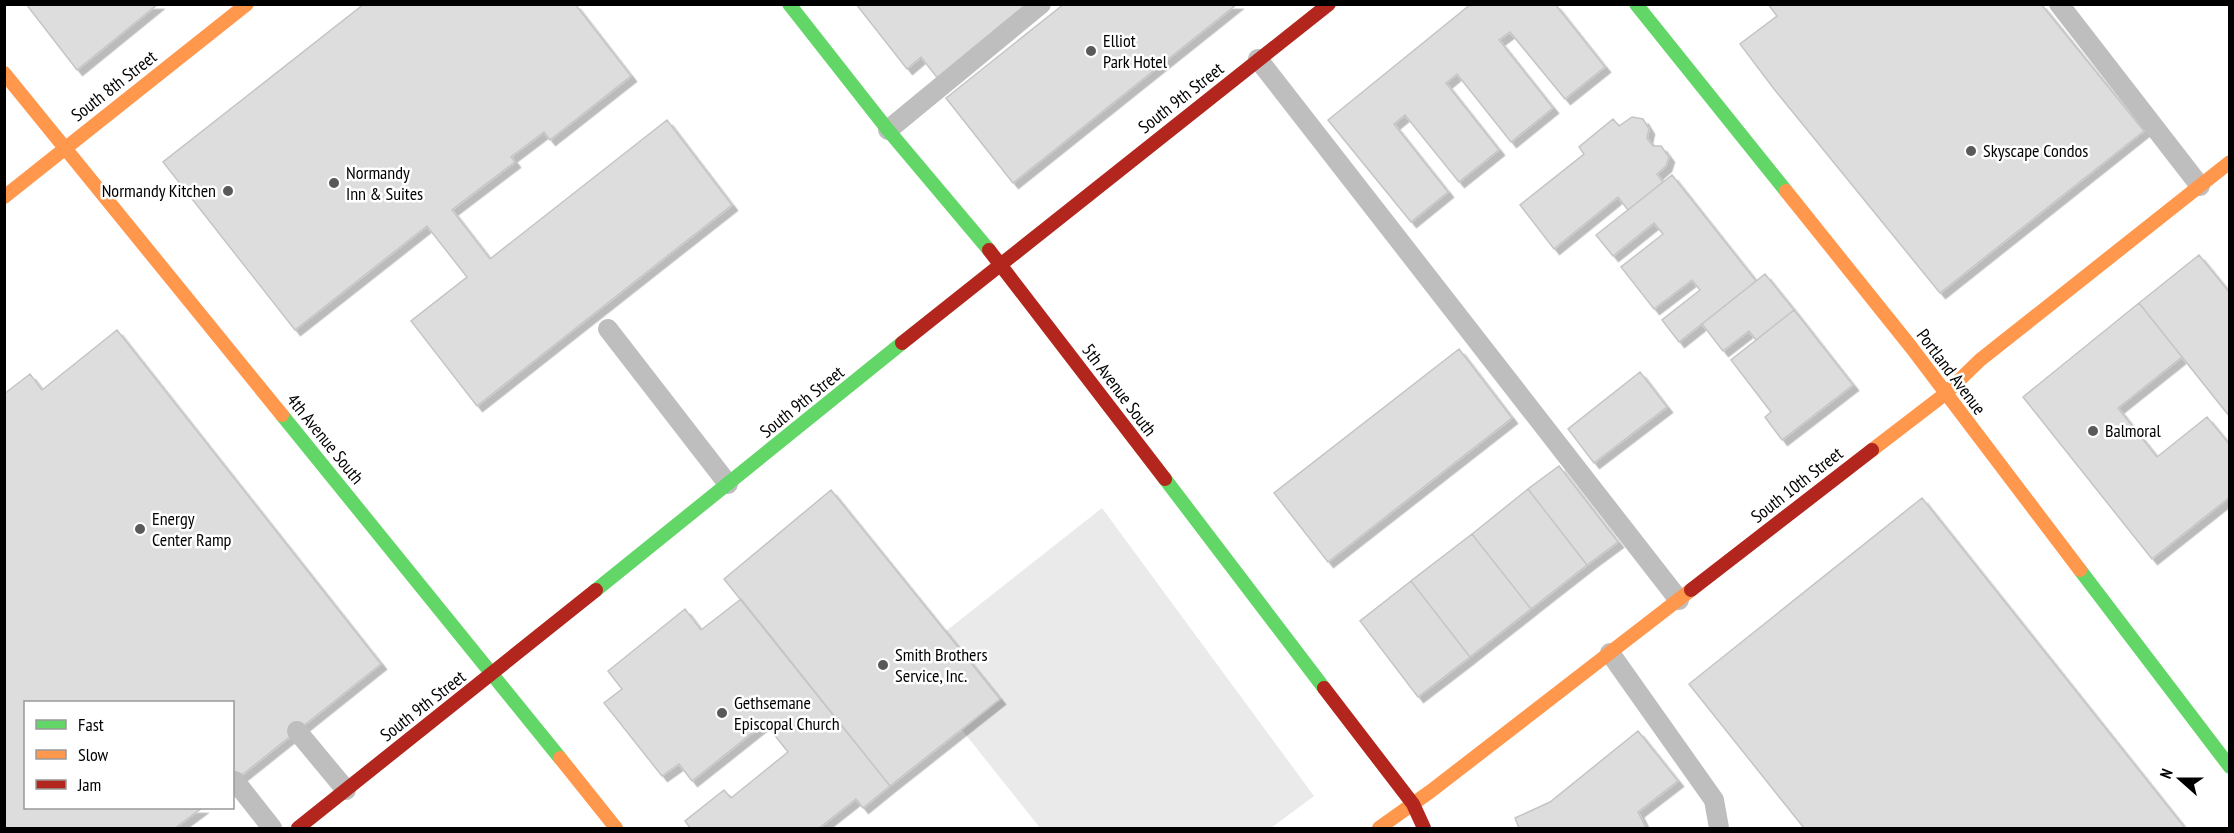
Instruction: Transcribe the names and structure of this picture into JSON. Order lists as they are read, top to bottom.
{
  "streets": {
    "main road": [
      "South 8th Street",
      "South 9th Street",
      "Portland Avenue",
      "5th Avenue South",
      "4th Avenue South",
      "South 10th Street"
    ]
  },
  "crossings": [
    ["South 8th Street", "4th Avenue South"],
    ["South 9th Street", "5th Avenue South"],
    ["South 9th Street", "4th Avenue South"],
    ["Portland Avenue", "South 10th Street"],
    ["5th Avenue South", "South 10th Street"]
  ],
  "places": [
    "Elliot Park Hotel",
    "Skyscape Condos",
    "Normandy Inn & Suites",
    "Normandy Kitchen",
    "Balmoral",
    "Energy Center Ramp",
    "Smith Brothers Service, Inc.",
    "Gethsemane Episcopal Church"
  ],
  "legend": ["Fast", "Slow", "Jam"],
  "north": "left"
}
